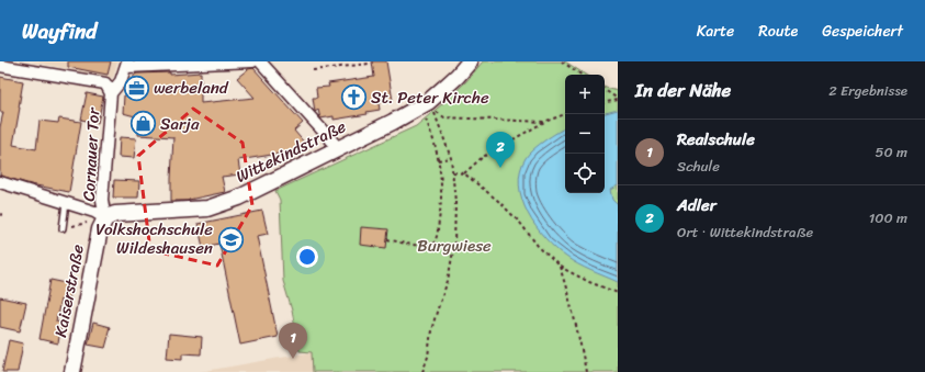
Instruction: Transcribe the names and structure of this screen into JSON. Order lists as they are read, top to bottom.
{
  "streets": {
    "street": ["Wittekindstraße", "Cornauer Tor", "Kaiserstraße"]
  },
  "crossings": [
    ["Wittekindstraße", "Cornauer Tor"],
    ["Wittekindstraße", "Kaiserstraße"],
    ["Cornauer Tor", "Kaiserstraße"]
  ],
  "parks": ["Burgwiese"],
  "places": {
    "office": ["werbeland"],
    "church": ["St. Peter Kirche"],
    "shop": ["Sarja"],
    "school or university": ["Volkshochschule Wildeshausen"]
  },
  "page": {
    "header": "Wayfind",
    "nav": ["Karte", "Route", "Gespeichert"],
    "heading": ["In der Nähe", "2 Ergebnisse"],
    "map_buttons": ["+", "−"],
    "list": [
      {
        "mark": "1",
        "name": "Realschule",
        "note": "Schule",
        "value": "50 m"
      },
      {
        "mark": "2",
        "name": "Adler",
        "note": "Ort · Wittekindstraße",
        "value": "100 m"
      }
    ],
    "pins": ["2", "1"]
  }
}
